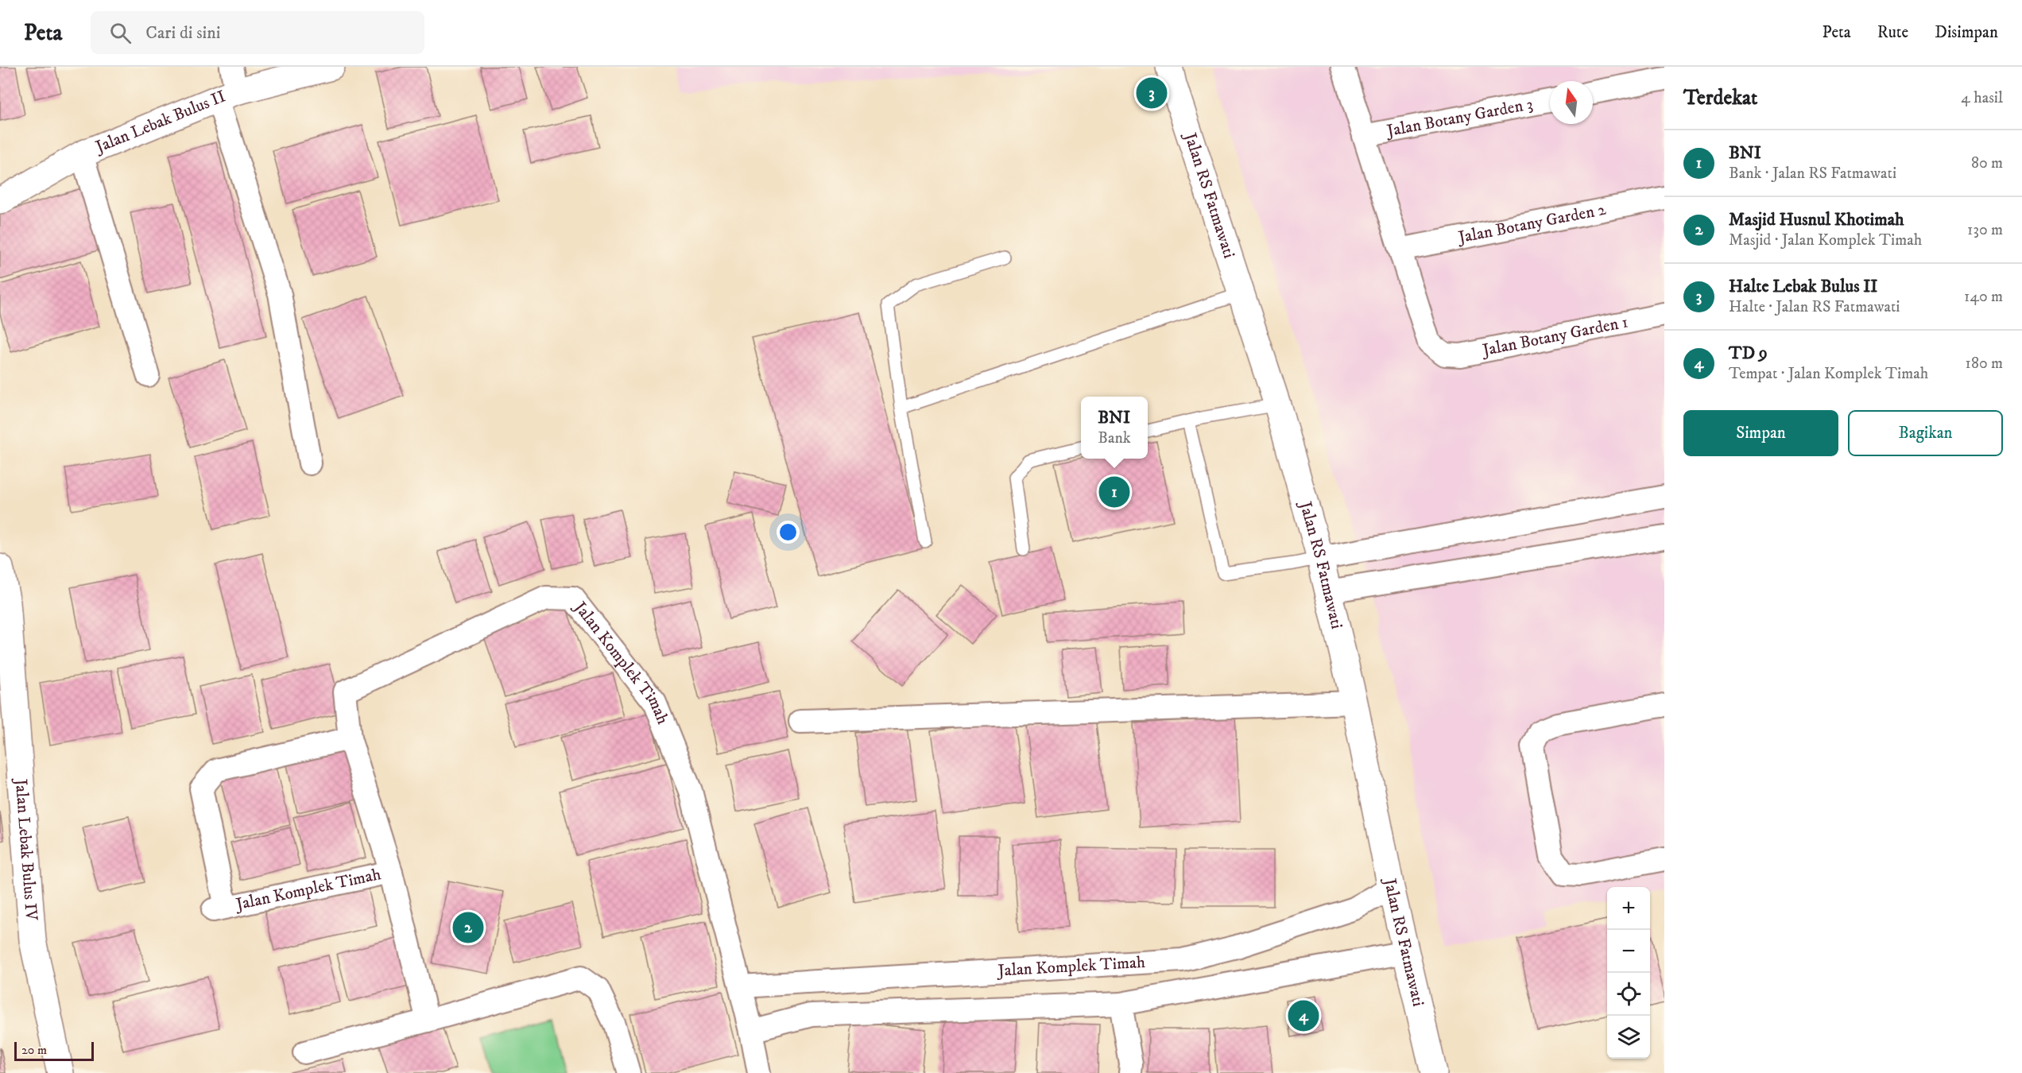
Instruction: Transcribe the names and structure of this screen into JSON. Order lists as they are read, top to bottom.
{
  "streets": {
    "main road": ["Jalan Lebak Bulus II", "Jalan RS Fatmawati", "Jalan Lebak Bulus IV"],
    "street": [
      "Jalan Botany Garden 3",
      "Jalan Botany Garden 2",
      "Jalan Botany Garden 1",
      "Jalan Komplek Timah"
    ]
  },
  "crossings": [
    ["Jalan RS Fatmawati", "Jalan Komplek Timah"],
    ["Jalan Botany Garden 2", "Jalan Botany Garden 1"]
  ],
  "scale_bar": "20 m",
  "north": "top",
  "page": {
    "header": "Peta",
    "search": "Cari di sini",
    "nav": ["Peta", "Rute", "Disimpan"],
    "heading": ["Terdekat", "4 hasil"],
    "pins": [
      "3",
      "1",
      "2",
      "4"
    ],
    "list": [
      {
        "mark": "1",
        "name": "BNI",
        "note": "Bank · Jalan RS Fatmawati",
        "value": "80 m"
      },
      {
        "mark": "2",
        "name": "Masjid Husnul Khotimah",
        "note": "Masjid · Jalan Komplek Timah",
        "value": "130 m"
      },
      {
        "mark": "3",
        "name": "Halte Lebak Bulus II",
        "note": "Halte · Jalan RS Fatmawati",
        "value": "140 m"
      },
      {
        "mark": "4",
        "name": "TD 9",
        "note": "Tempat · Jalan Komplek Timah",
        "value": "180 m"
      }
    ],
    "buttons": ["Simpan", "Bagikan"],
    "popup": ["BNI", "Bank"],
    "map_buttons": ["+", "−"],
    "scale": "20 m"
  }
}
